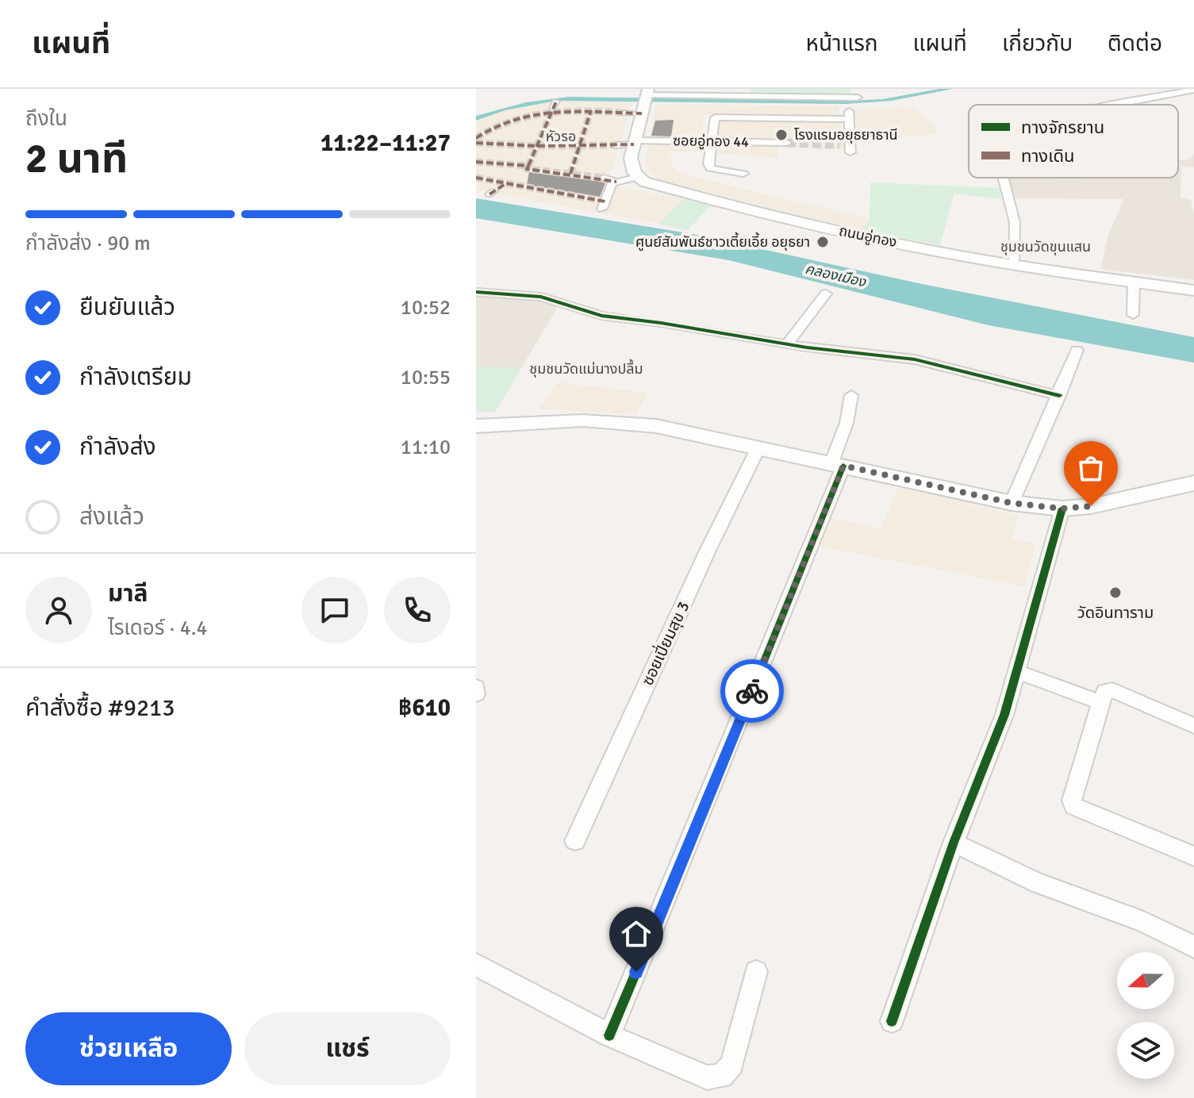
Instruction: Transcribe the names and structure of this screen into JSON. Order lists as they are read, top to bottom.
{
  "streets": {
    "main road": ["ถนนอู่ทอง"],
    "street": ["ซอยอู่ทอง 44", "ซอยเปี่ยมสุข 3"]
  },
  "districts": ["หัวรอ", "ชุมชนวัดขุนแสน", "ชุมชนวัดแม่นางปลื้ม"],
  "water": ["คลองเมือง"],
  "places": ["โรงแรมอยุธยาธานี", "ศูนย์สัมพันธ์ชาวเตี้ยเอี้ย อยุธยา", "วัดอินทาราม"],
  "legend": ["ทางจักรยาน", "ทางเดิน"],
  "north": "left",
  "page": {
    "header": "แผนที่",
    "nav": [
      "หน้าแรก",
      "แผนที่",
      "เกี่ยวกับ",
      "ติดต่อ"
    ],
    "heading": ["2 นาที", "ถึงใน", "11:22–11:27"],
    "panel": [
      "มาลี",
      "ไรเดอร์ · 4.4",
      "คำสั่งซื้อ #9213",
      "฿610"
    ],
    "bar": "กำลังส่ง · 90 m",
    "list": [
      ["ยืนยันแล้ว", "10:52"],
      ["กำลังเตรียม", "10:55"],
      ["กำลังส่ง", "11:10"],
      "ส่งแล้ว"
    ],
    "buttons": ["ช่วยเหลือ", "แชร์"]
  }
}
